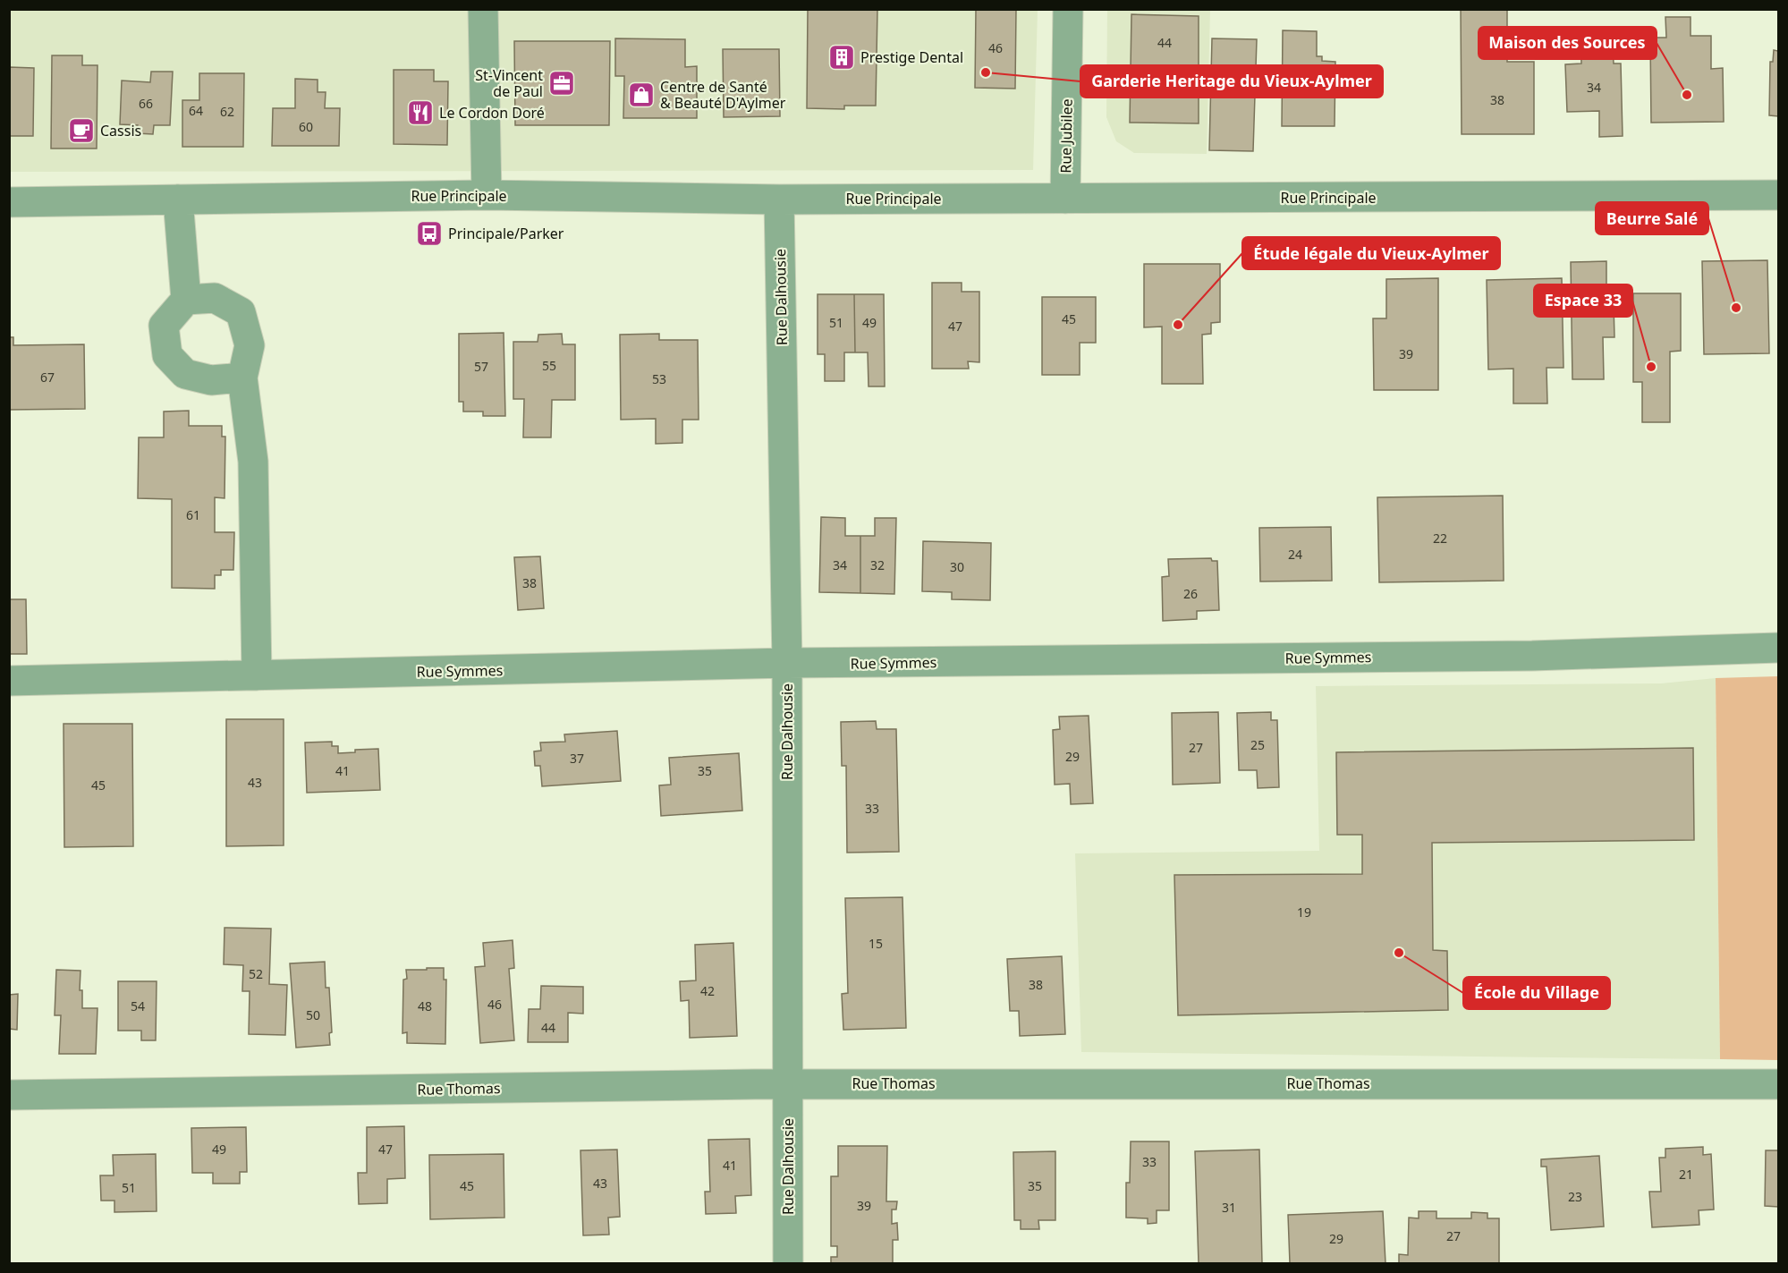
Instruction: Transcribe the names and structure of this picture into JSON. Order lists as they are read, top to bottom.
{
  "streets": {
    "street": [
      "Rue Jubilee",
      "Rue Principale",
      "Rue Dalhousie",
      "Rue Symmes",
      "Rue Thomas"
    ]
  },
  "crossings": [
    ["Rue Jubilee", "Rue Principale"],
    ["Rue Principale", "Rue Dalhousie"],
    ["Rue Dalhousie", "Rue Symmes"],
    ["Rue Dalhousie", "Rue Thomas"]
  ],
  "places": {
    "building": ["Prestige Dental"],
    "other": [
      "Garderie Heritage du Vieux-Aylmer",
      "Maison des Sources",
      "Beurre Salé",
      "Étude légale du Vieux-Aylmer",
      "Espace 33",
      "École du Village"
    ],
    "office": ["St-Vincent de Paul"],
    "shop": ["Centre de Santé & Beauté D'Aylmer"],
    "restaurant": ["Le Cordon Doré"],
    "cafe": ["Cassis"],
    "bus stop": ["Principale/Parker"]
  },
  "house_numbers": [
    "44",
    "46",
    "34",
    "38",
    "66",
    "64",
    "62",
    "60",
    "45",
    "51",
    "49",
    "47",
    "39",
    "55",
    "57",
    "67",
    "53",
    "61",
    "22",
    "24",
    "34",
    "32",
    "30",
    "38",
    "26",
    "25",
    "27",
    "29",
    "37",
    "41",
    "35",
    "43",
    "45",
    "33",
    "19",
    "15",
    "52",
    "38",
    "42",
    "46",
    "54",
    "48",
    "50",
    "44",
    "49",
    "47",
    "33",
    "41",
    "21",
    "43",
    "45",
    "35",
    "51",
    "23",
    "39",
    "31",
    "27",
    "29"
  ]
}
